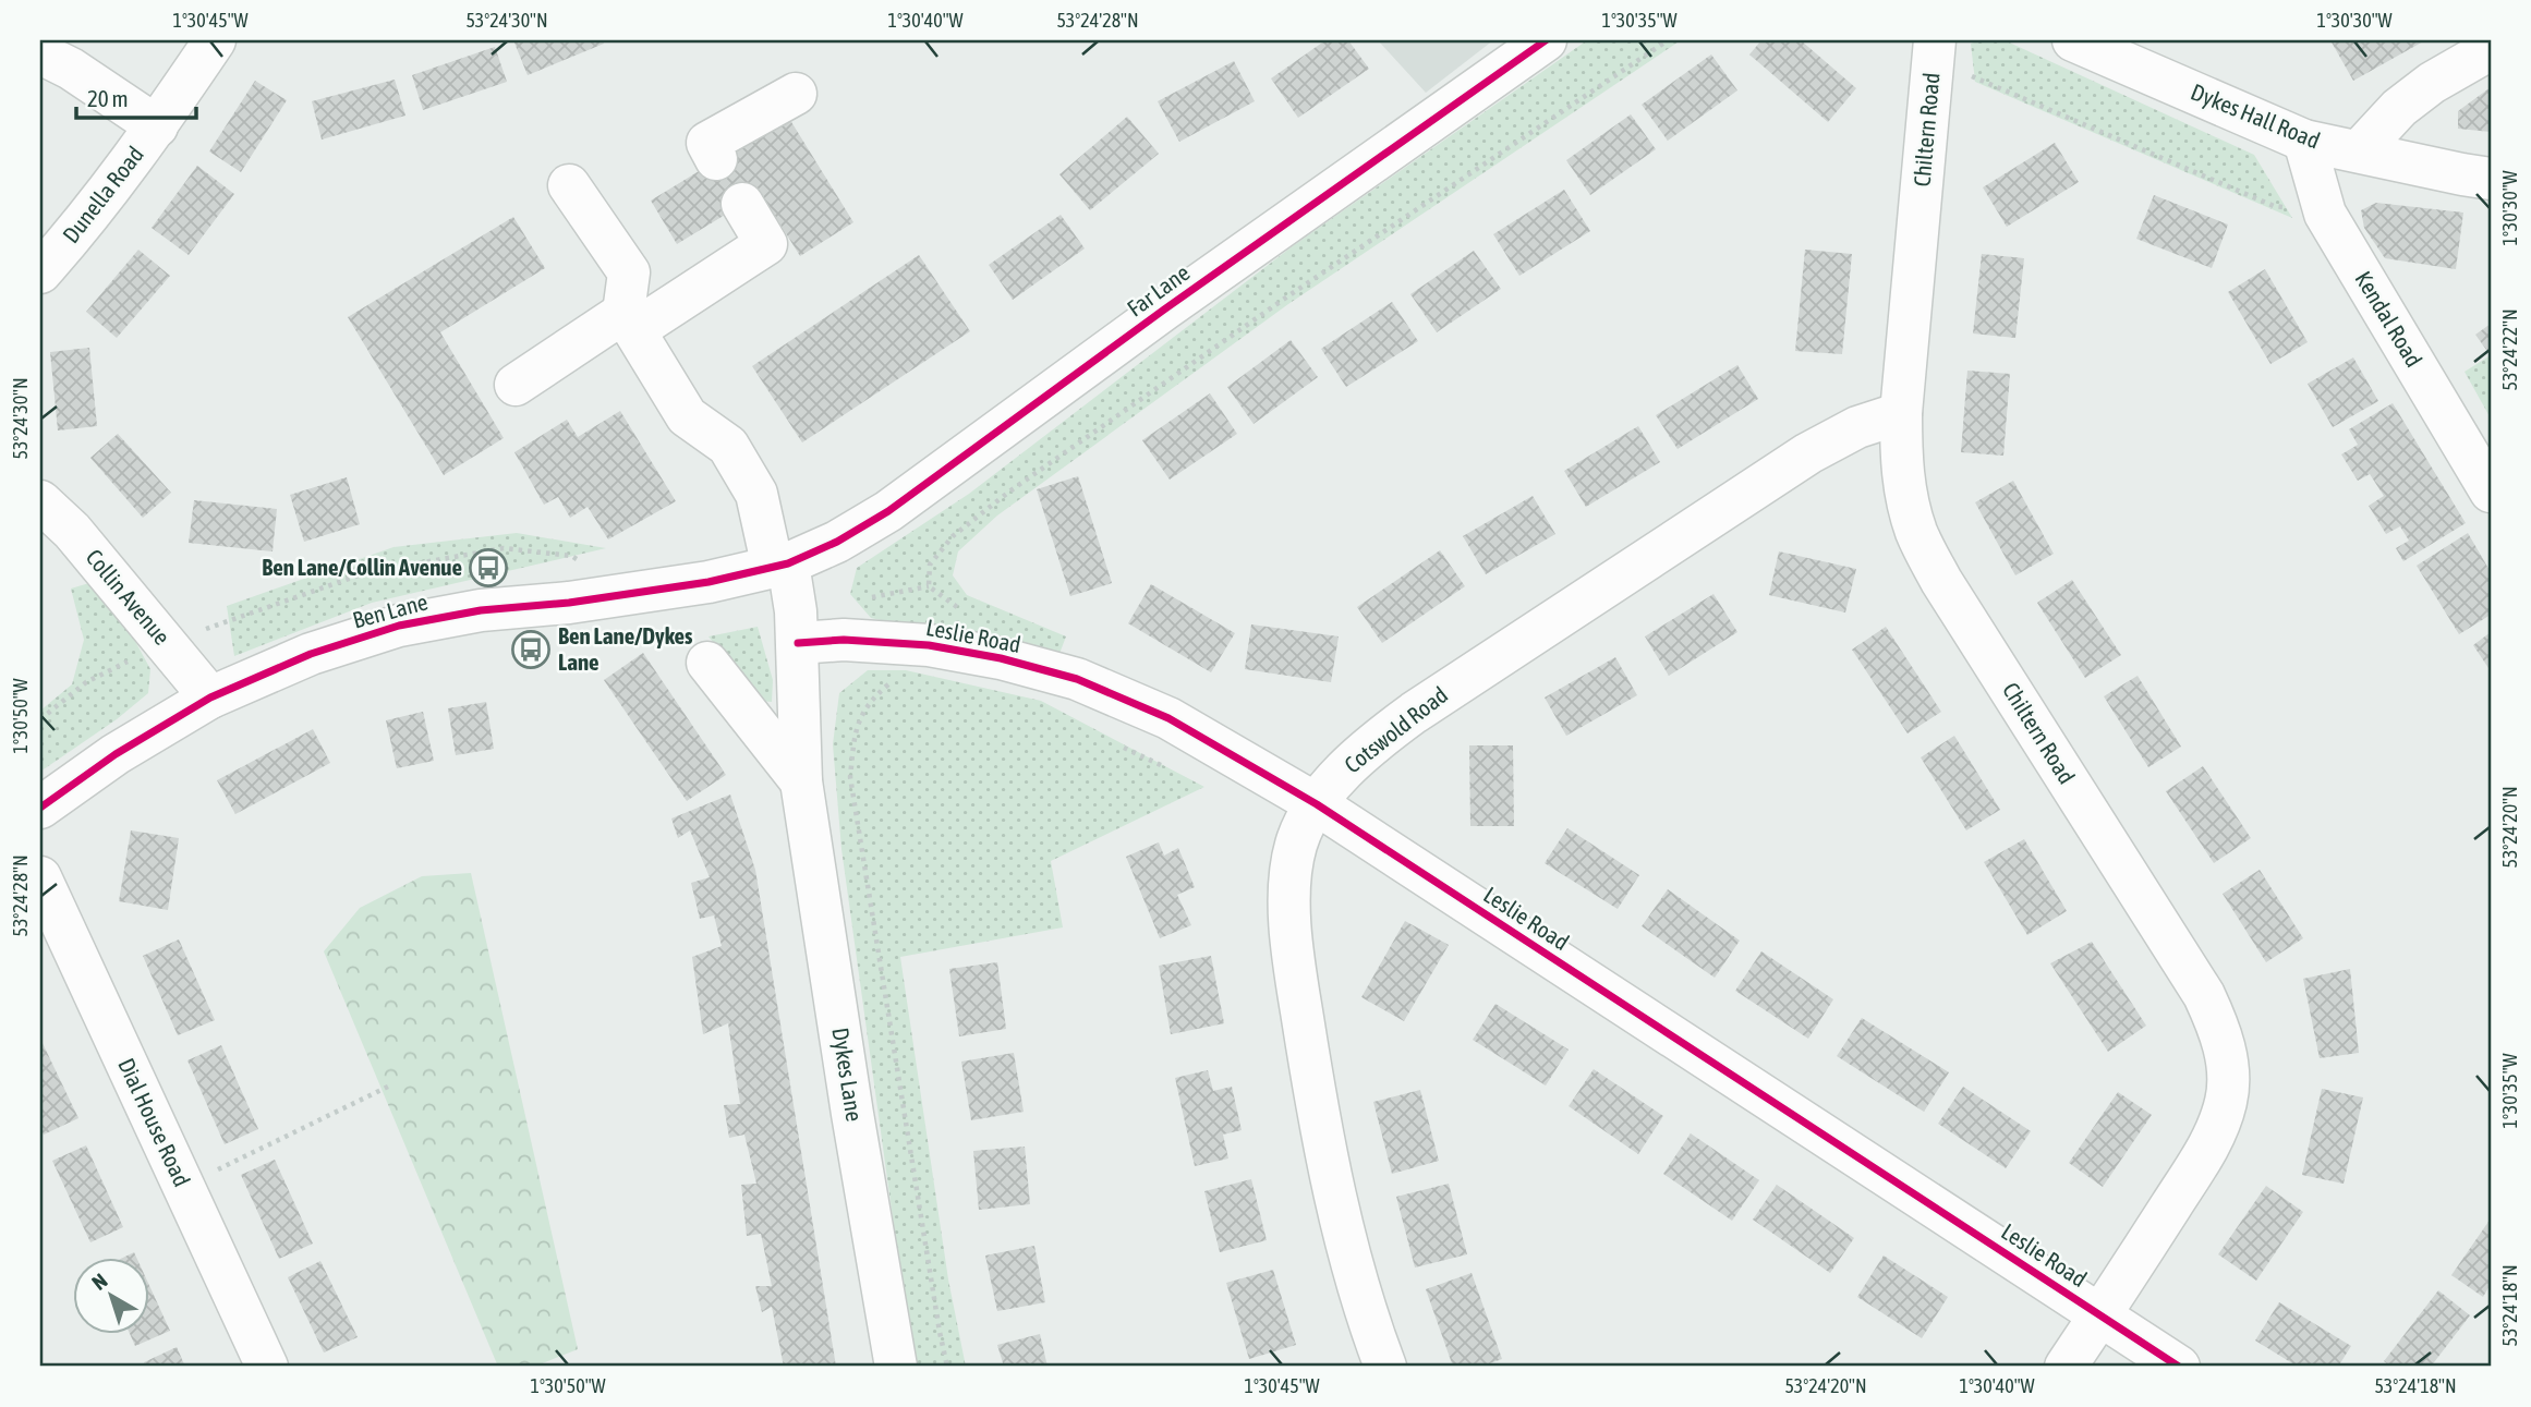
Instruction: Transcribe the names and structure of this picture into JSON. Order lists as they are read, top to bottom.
{
  "streets": {
    "street": [
      "Dykes Hall Road",
      "Chiltern Road",
      "Dunella Road",
      "Far Lane",
      "Kendal Road",
      "Collin Avenue",
      "Ben Lane",
      "Leslie Road",
      "Cotswold Road",
      "Dykes Lane",
      "Dial House Road"
    ]
  },
  "crossings": [
    ["Dykes Hall Road", "Kendal Road"],
    ["Chiltern Road", "Leslie Road"],
    ["Chiltern Road", "Cotswold Road"],
    ["Far Lane", "Ben Lane"],
    ["Far Lane", "Dykes Lane"],
    ["Collin Avenue", "Ben Lane"],
    ["Ben Lane", "Dykes Lane"],
    ["Leslie Road", "Cotswold Road"],
    ["Leslie Road", "Dykes Lane"]
  ],
  "places": {
    "bus stop": ["Ben Lane/Collin Avenue", "Ben Lane/Dykes Lane"]
  },
  "scale_bar": "20 m",
  "north": "top left",
  "coordinates": [
    "1°30'45\"W",
    "53°24'30\"N",
    "1°30'40\"W",
    "53°24'28\"N",
    "1°30'35\"W",
    "1°30'30\"W",
    "53°24'22\"N",
    "1°30'50\"W",
    "53°24'20\"N",
    "53°24'18\"N"
  ]
}
